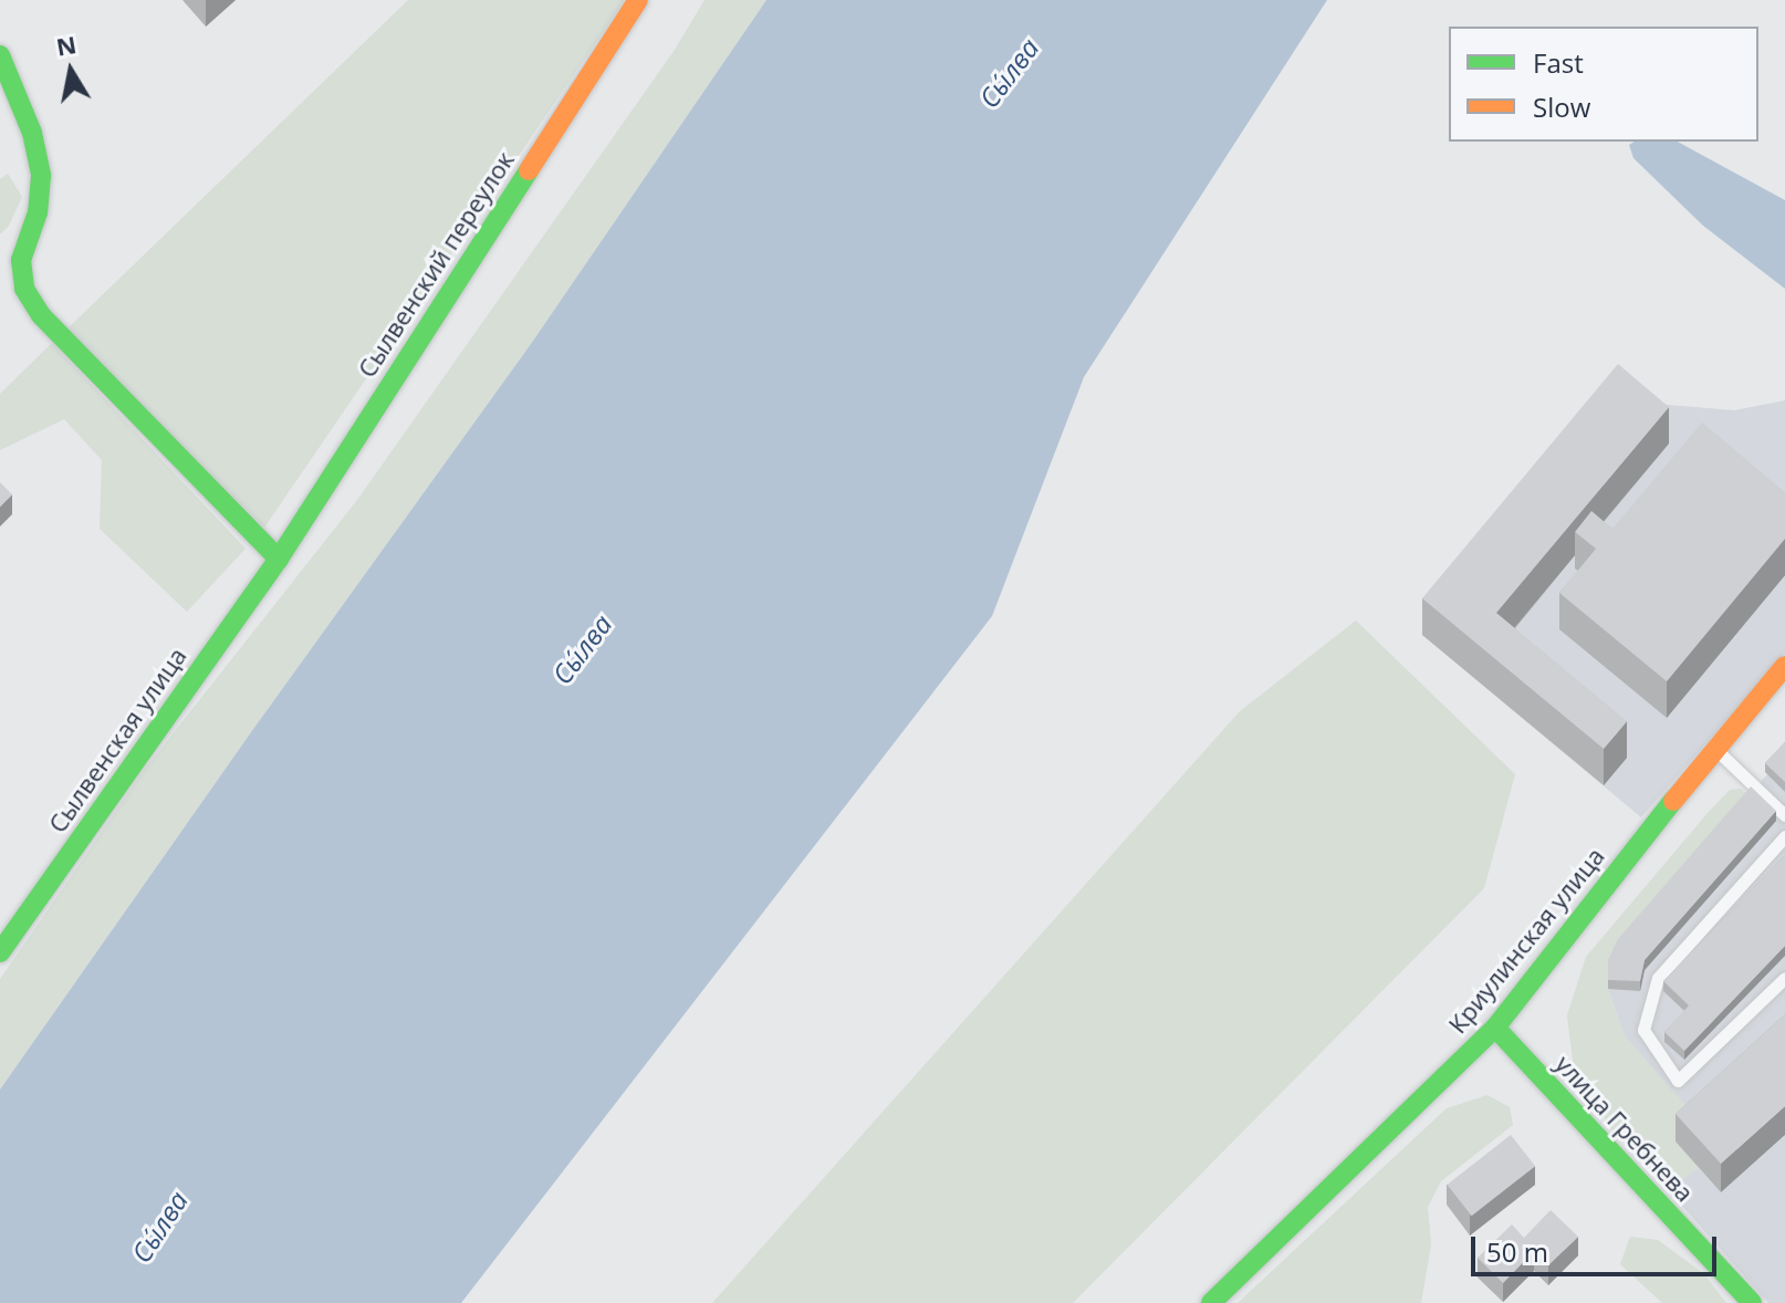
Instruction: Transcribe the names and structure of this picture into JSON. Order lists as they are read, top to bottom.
{
  "streets": {
    "street": [
      "Сылвенский переулок",
      "Сылвенская улица",
      "Криулинская улица",
      "улица Гребнева"
    ]
  },
  "crossings": [
    ["Сылвенский переулок", "Сылвенская улица"],
    ["Криулинская улица", "улица Гребнева"]
  ],
  "water": ["Сы́лва"],
  "legend": ["Fast", "Slow"],
  "scale_bar": "50 m",
  "north": "top"
}
